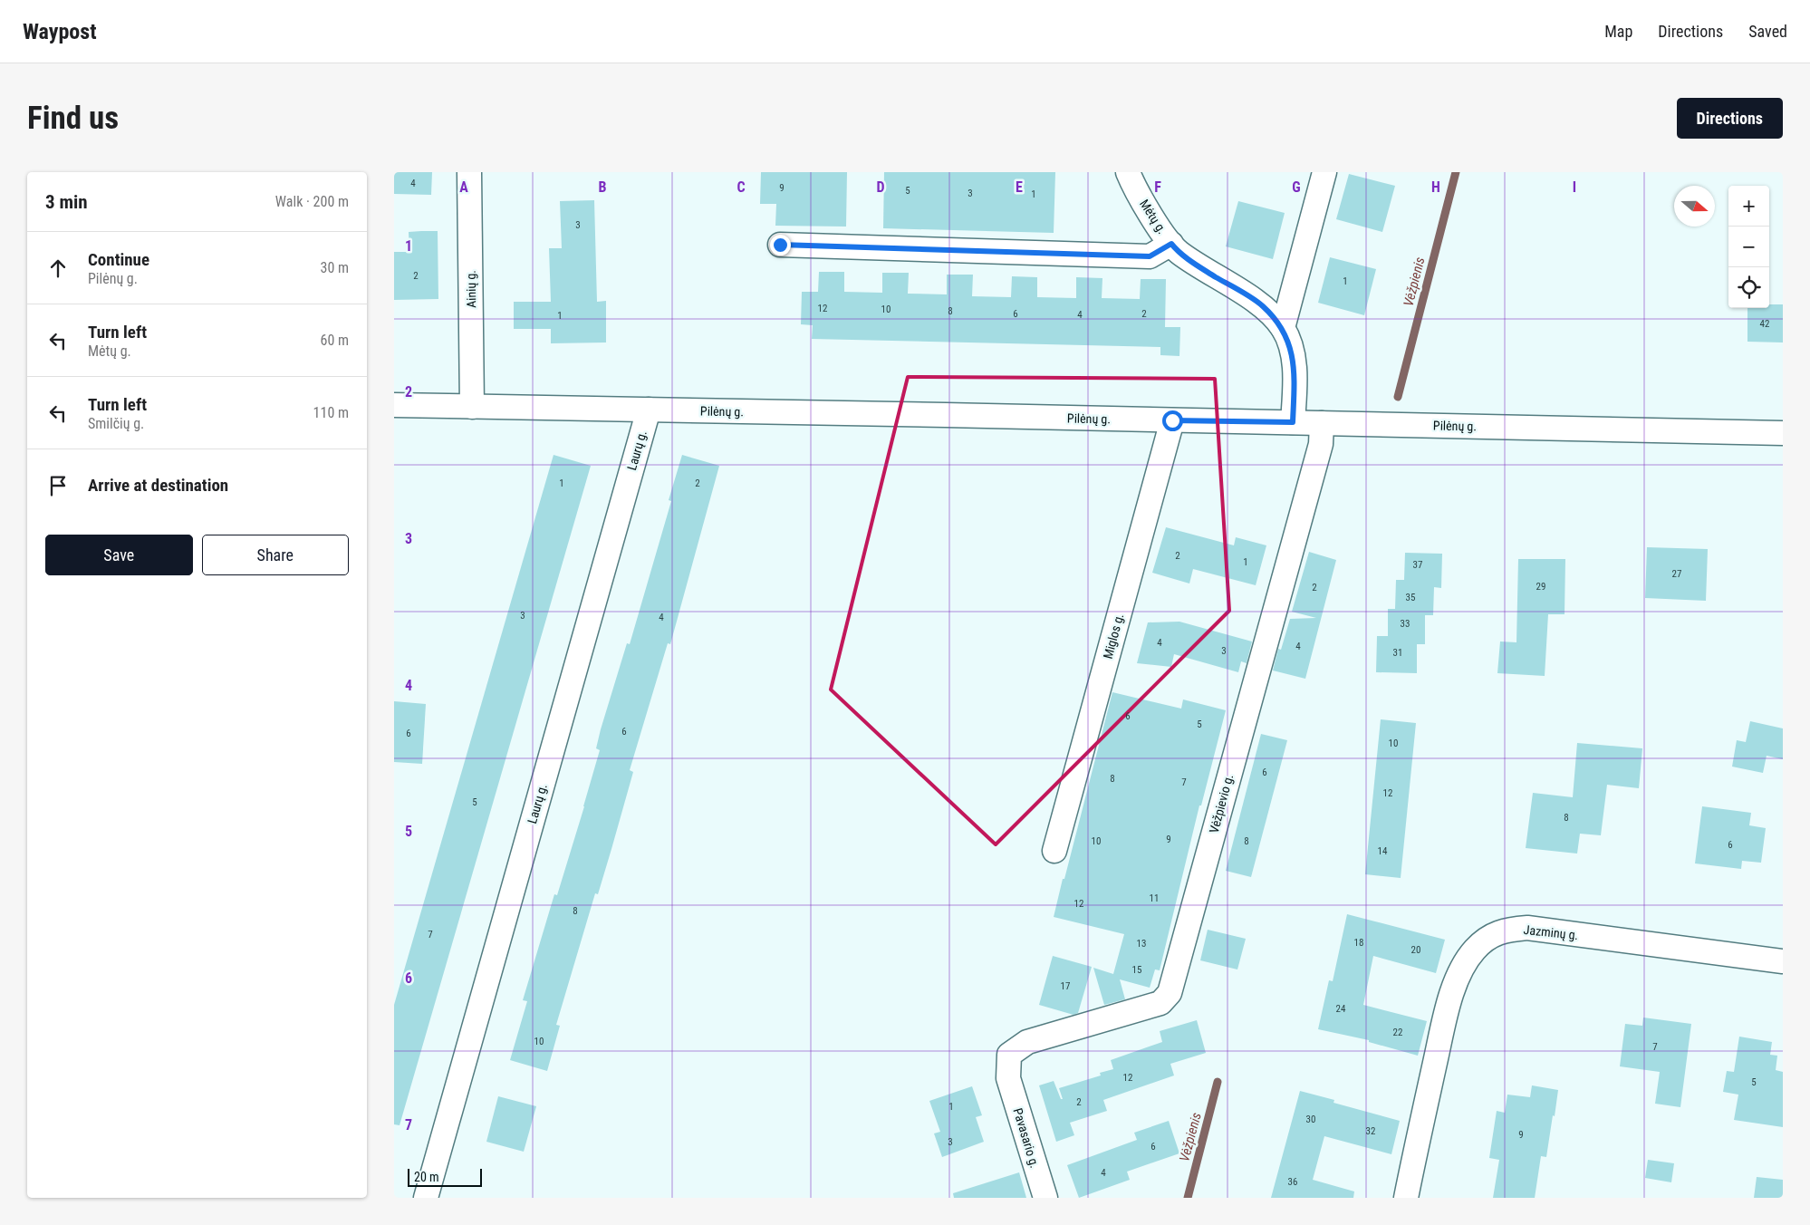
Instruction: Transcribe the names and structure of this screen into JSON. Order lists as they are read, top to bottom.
{
  "streets": {
    "street": [
      "Mėtų g.",
      "Ainių g.",
      "Pilėnų g.",
      "Laurų g.",
      "Miglos g.",
      "Vėžpievio g.",
      "Jazminų g.",
      "Pavasario g."
    ]
  },
  "crossings": [
    ["Mėtų g.", "Pilėnų g."],
    ["Ainių g.", "Pilėnų g."],
    ["Pilėnų g.", "Laurų g."],
    ["Pilėnų g.", "Miglos g."],
    ["Pilėnų g.", "Vėžpievio g."],
    ["Vėžpievio g.", "Pavasario g."]
  ],
  "water": ["Vėžpienis"],
  "house_numbers": [
    "4",
    "9",
    "5",
    "3",
    "1",
    "3",
    "2",
    "1",
    "12",
    "10",
    "8",
    "6",
    "2",
    "4",
    "1",
    "42",
    "1",
    "2",
    "2",
    "1",
    "37",
    "27",
    "29",
    "2",
    "35",
    "3",
    "4",
    "33",
    "4",
    "4",
    "3",
    "31",
    "6",
    "5",
    "6",
    "6",
    "10",
    "6",
    "8",
    "7",
    "12",
    "5",
    "8",
    "9",
    "10",
    "8",
    "6",
    "14",
    "11",
    "12",
    "8",
    "7",
    "18",
    "13",
    "20",
    "15",
    "17",
    "24",
    "22",
    "10",
    "7",
    "12",
    "5",
    "2",
    "1",
    "30",
    "32",
    "9",
    "3",
    "6",
    "4",
    "36"
  ],
  "scale_bar": "20 m",
  "north": "right",
  "page": {
    "header": "Waypost",
    "nav": ["Map", "Directions", "Saved"],
    "buttons": [
      "Directions",
      ["Save", "Share"]
    ],
    "title": "Find us",
    "heading": ["3 min", "Walk · 200 m"],
    "map_buttons": ["+", "−"],
    "list": [
      ["Continue", "Pilėnų g.", "30 m"],
      ["Turn left", "Mėtų g.", "60 m"],
      ["Turn left", "Smilčių g.", "110 m"],
      "Arrive at destination"
    ],
    "scale": "20 m"
  },
  "grid": {
    "columns": [
      "A",
      "B",
      "C",
      "D",
      "E",
      "F",
      "G",
      "H",
      "I"
    ],
    "rows": [
      "1",
      "2",
      "3",
      "4",
      "5",
      "6",
      "7"
    ]
  }
}
